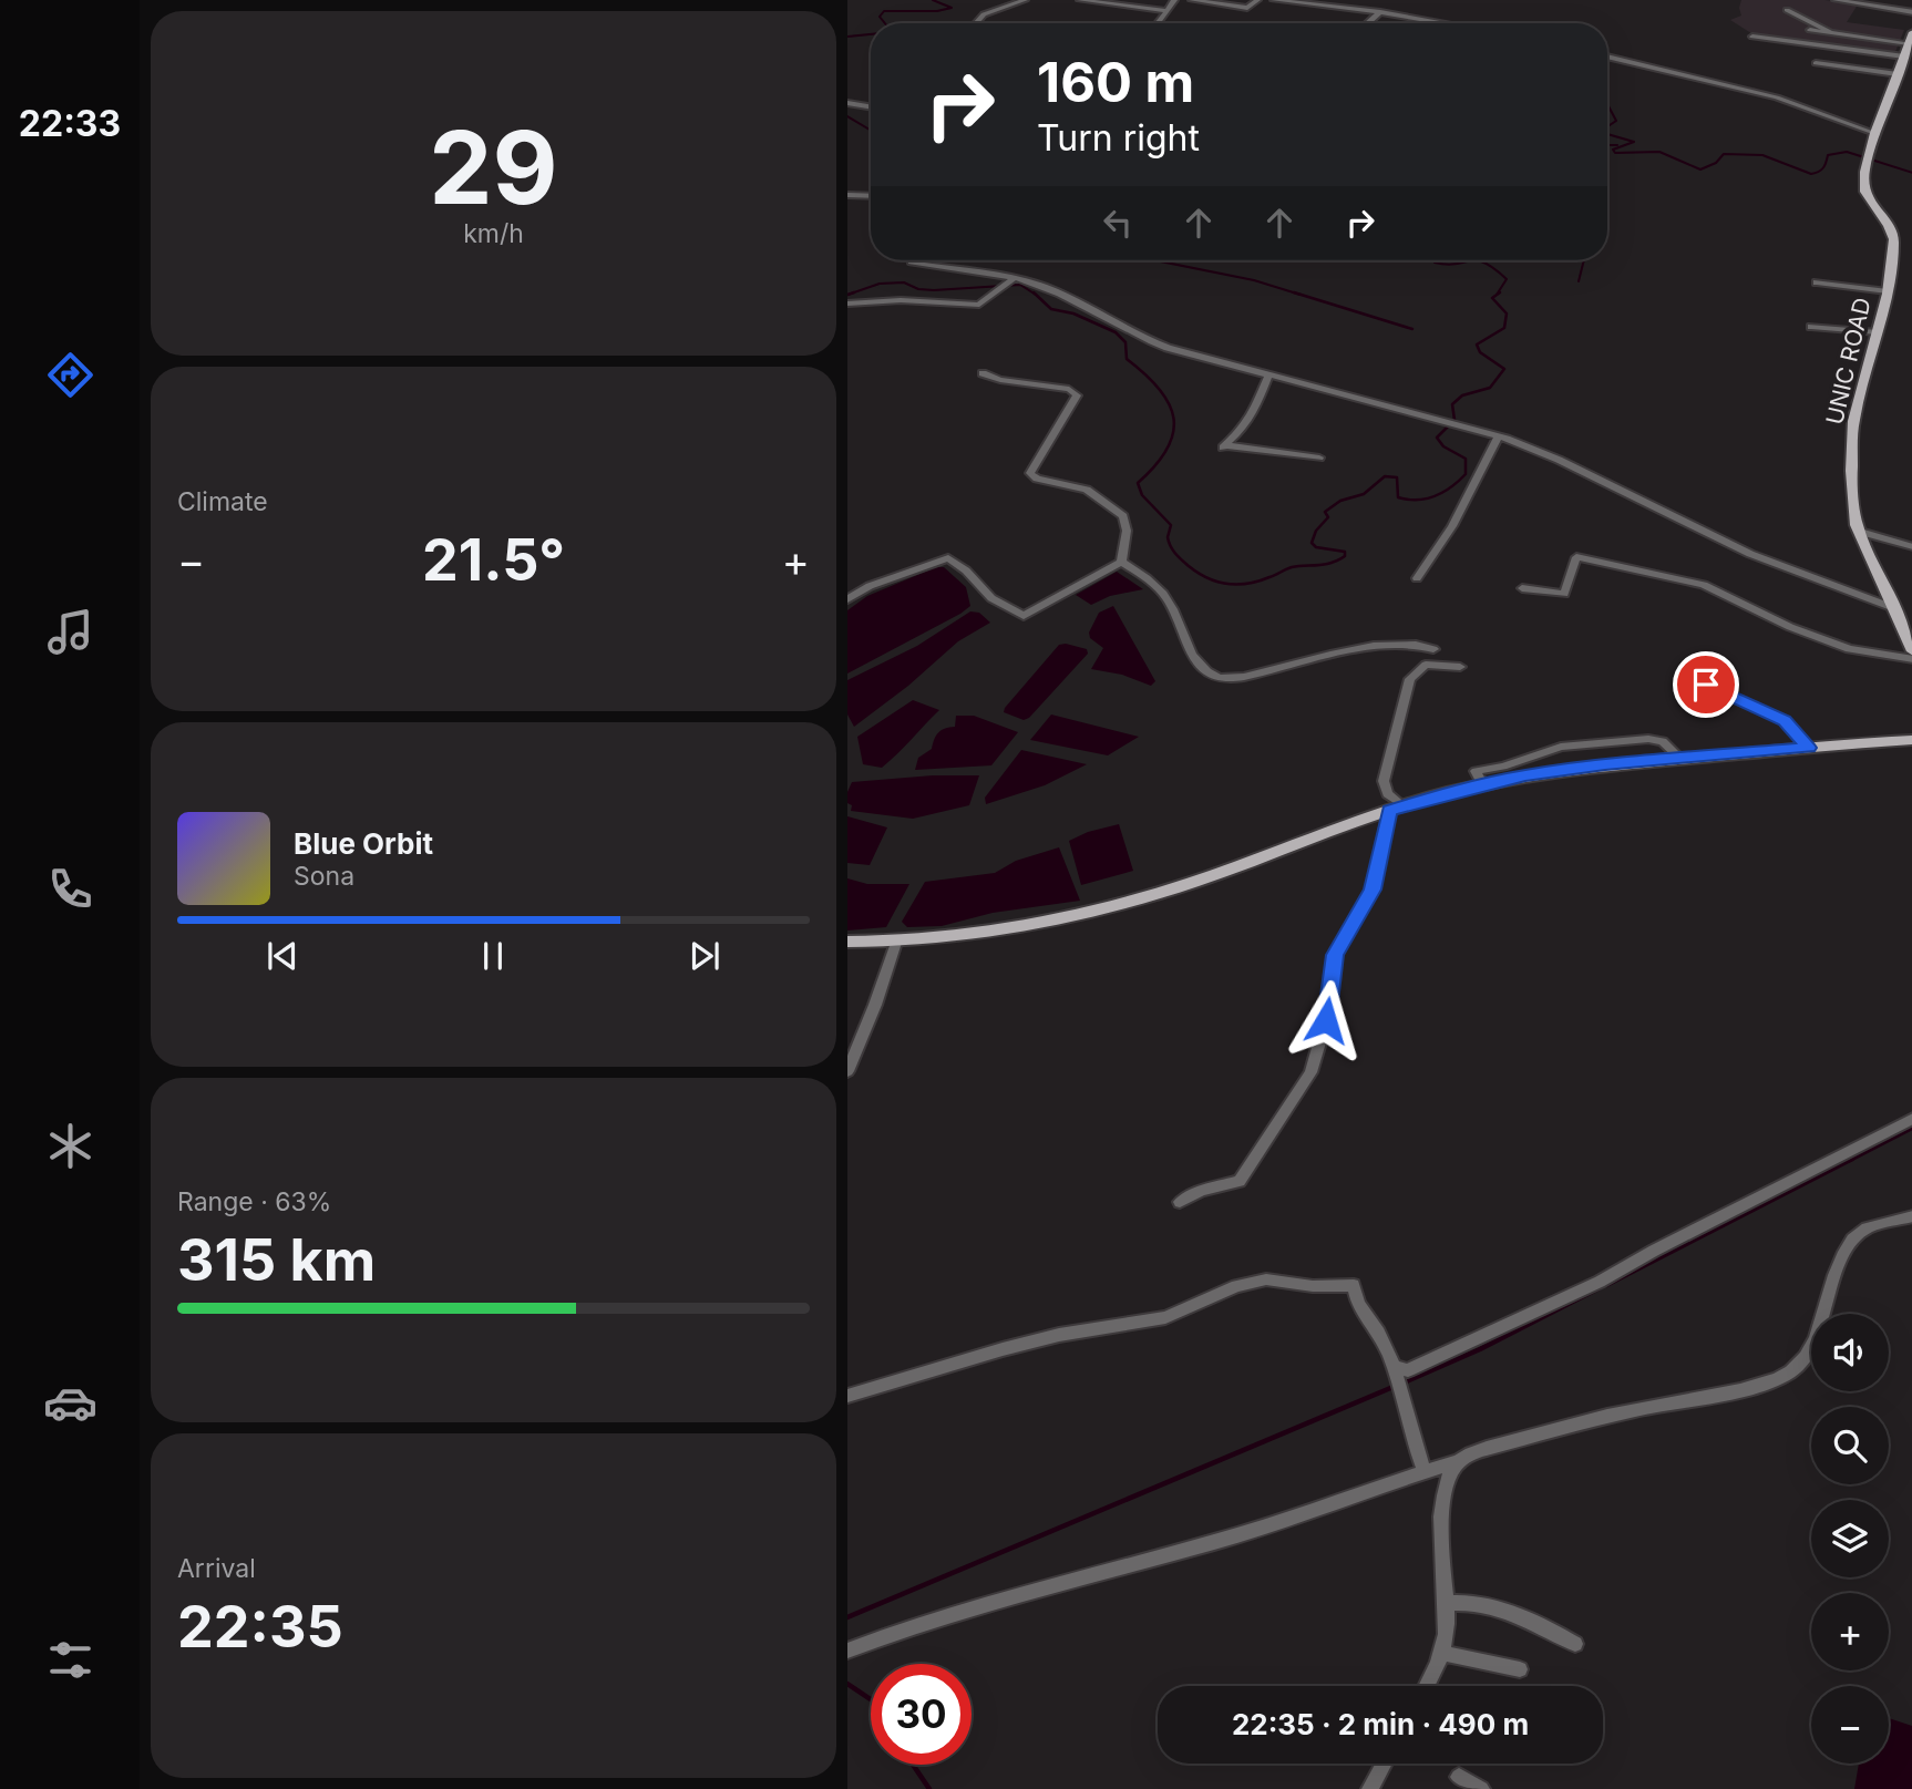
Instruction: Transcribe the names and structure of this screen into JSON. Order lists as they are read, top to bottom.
{
  "streets": {
    "main road": ["UNIC ROAD"]
  },
  "page": {
    "tabs": "22:33",
    "tile": [
      ["29", "km/h"],
      "Climate",
      ["Range · 63%", "315 km"],
      ["Arrival", "22:35"]
    ],
    "turn": ["160 m", "Turn right"],
    "heat": ["−", "21.5°", "+"],
    "song": ["Blue Orbit", "Sona"],
    "map_buttons": ["+", "−"],
    "limit": "30",
    "trip": "22:35 · 2 min · 490 m"
  }
}
